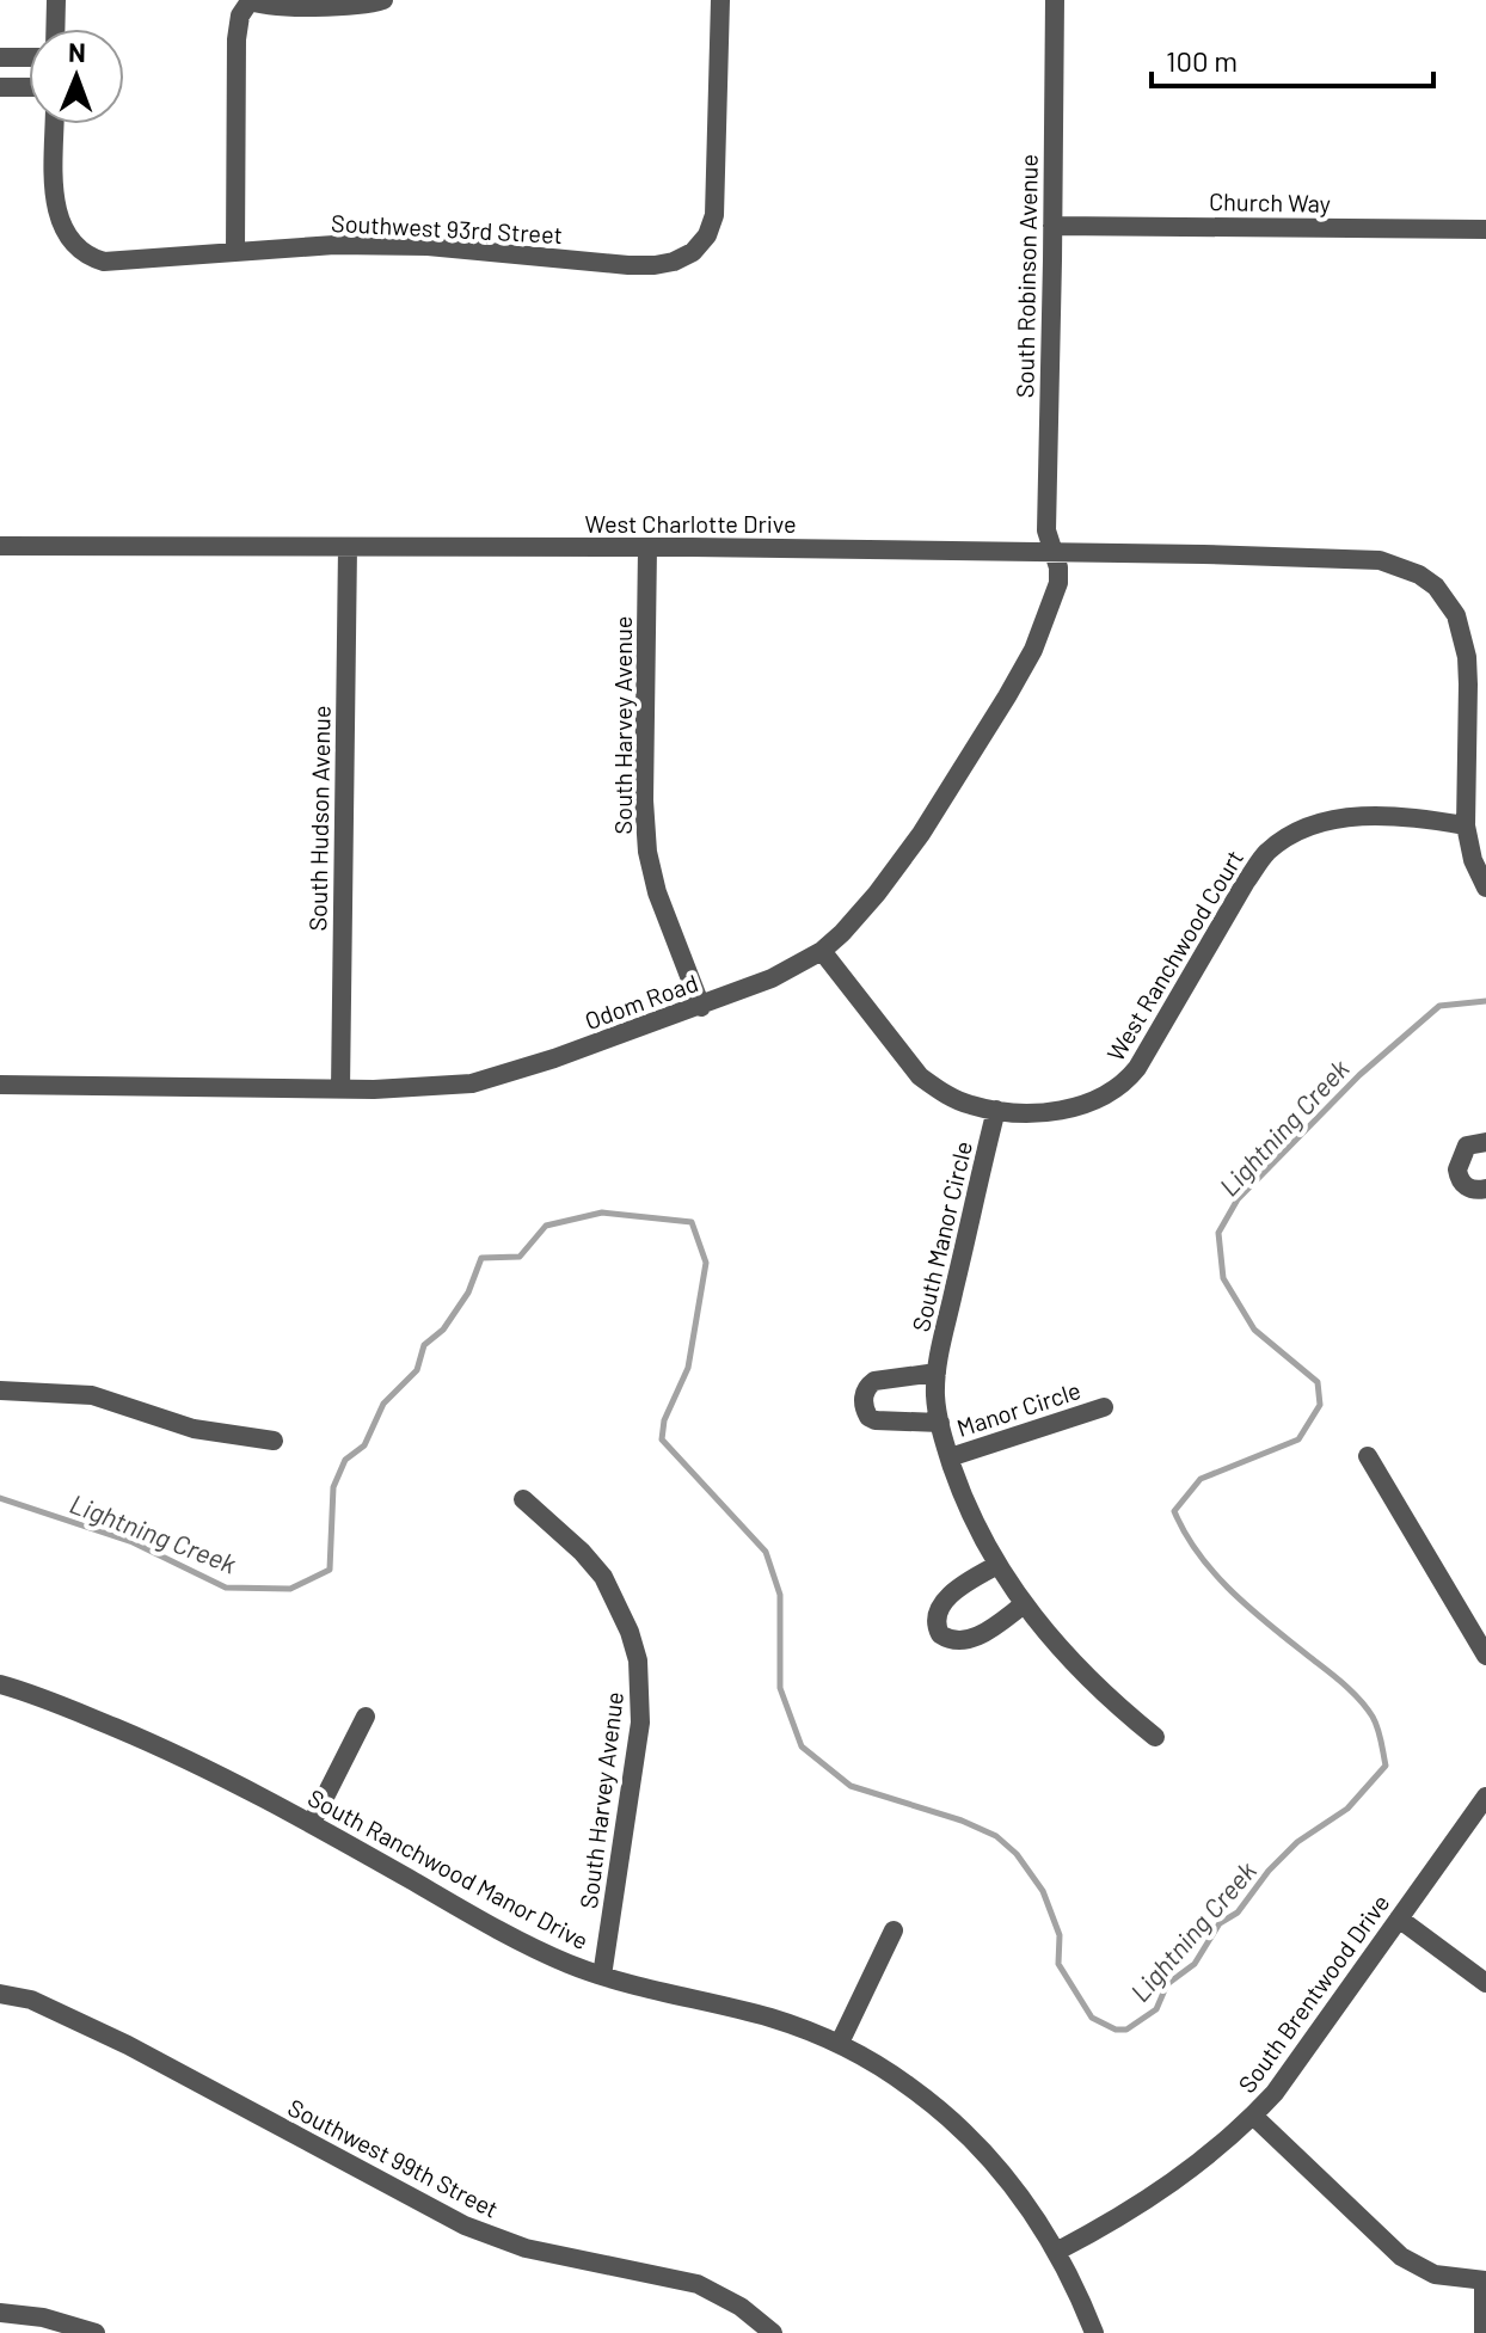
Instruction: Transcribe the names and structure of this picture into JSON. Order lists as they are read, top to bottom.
{
  "streets": {
    "street": [
      "Church Way",
      "Southwest 93rd Street",
      "South Robinson Avenue",
      "West Charlotte Drive",
      "South Harvey Avenue",
      "South Hudson Avenue",
      "West Ranchwood Court",
      "Odom Road",
      "South Manor Circle",
      "Manor Circle",
      "South Ranchwood Manor Drive",
      "South Brentwood Drive",
      "Southwest 99th Street"
    ]
  },
  "crossings": [
    ["Church Way", "South Robinson Avenue"],
    ["South Robinson Avenue", "West Charlotte Drive"],
    ["South Robinson Avenue", "Odom Road"],
    ["West Charlotte Drive", "South Harvey Avenue"],
    ["West Charlotte Drive", "South Hudson Avenue"],
    ["West Charlotte Drive", "West Ranchwood Court"],
    ["West Charlotte Drive", "Odom Road"],
    ["South Harvey Avenue", "Odom Road"],
    ["South Harvey Avenue", "South Ranchwood Manor Drive"],
    ["South Hudson Avenue", "Odom Road"],
    ["West Ranchwood Court", "Odom Road"],
    ["West Ranchwood Court", "South Manor Circle"],
    ["South Manor Circle", "Manor Circle"],
    ["South Ranchwood Manor Drive", "South Brentwood Drive"]
  ],
  "water": ["Lightning Creek"],
  "scale_bar": "100 m",
  "north": "top"
}
